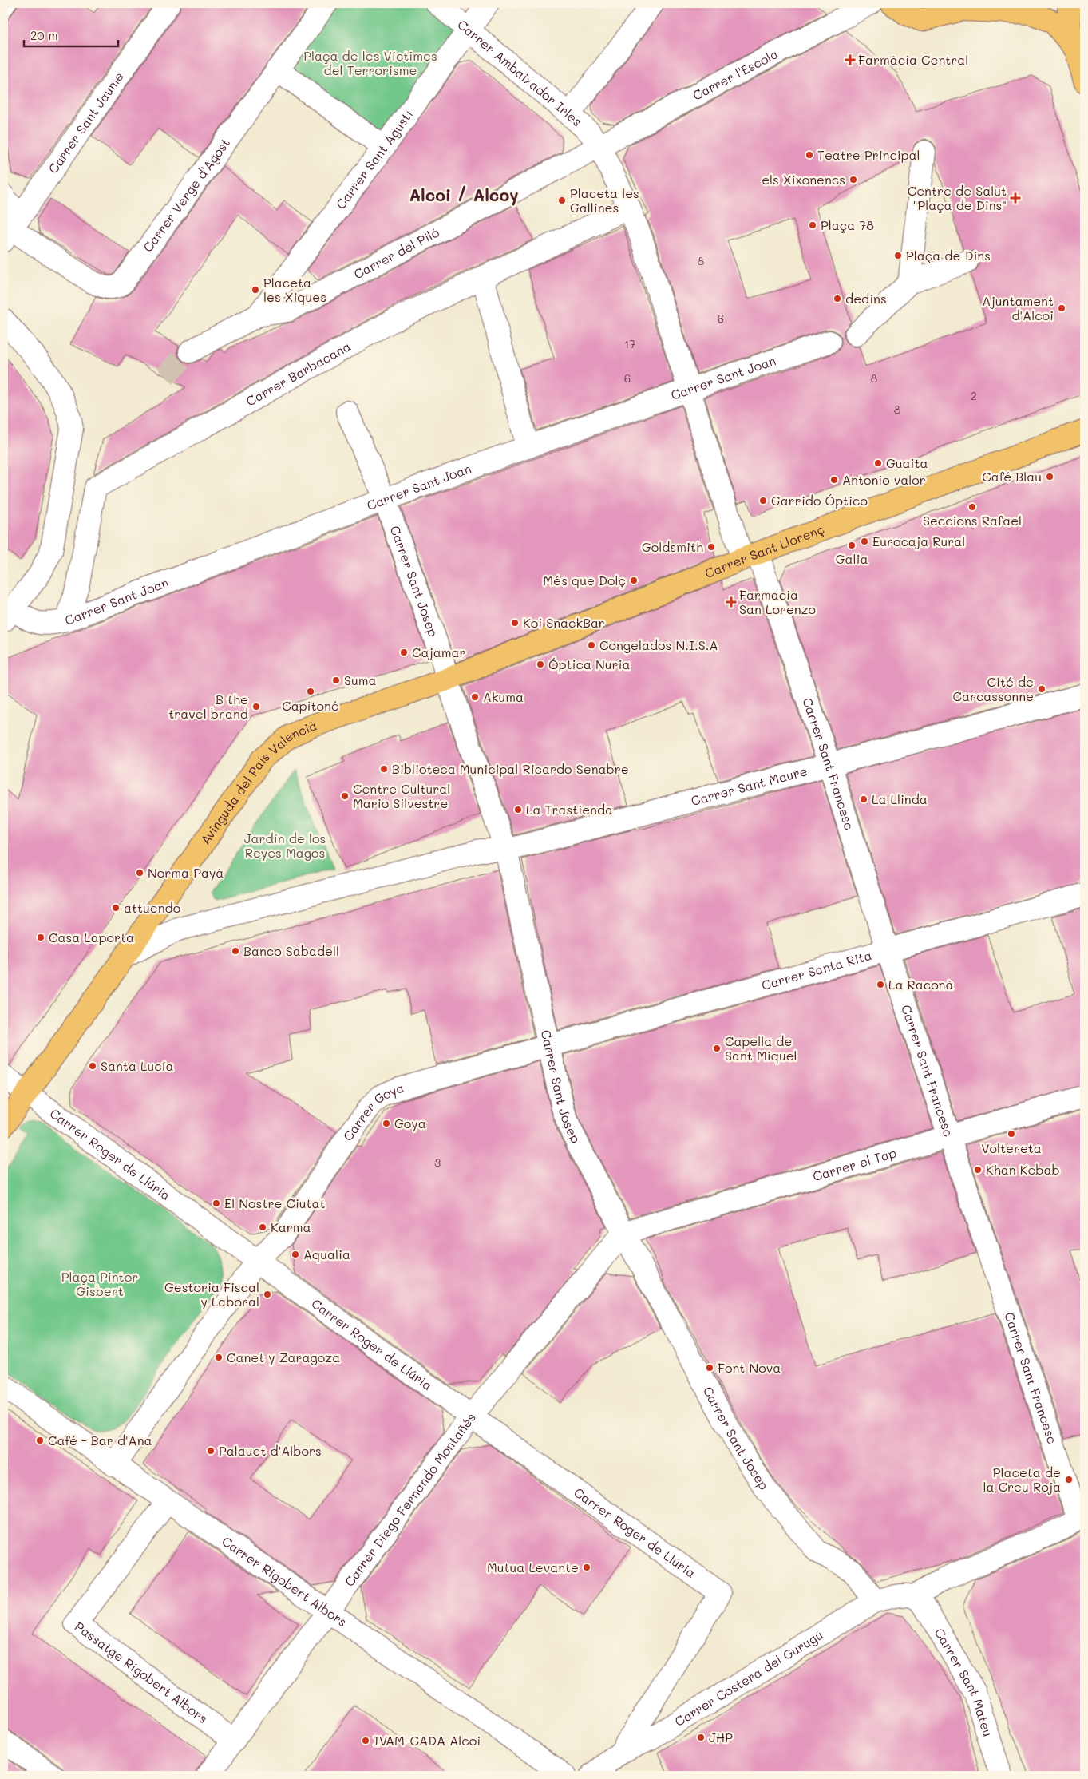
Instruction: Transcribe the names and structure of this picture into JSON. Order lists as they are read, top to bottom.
{
  "streets": {
    "main road": ["Carrer Sant Llorenç", "Avinguda del País Valencià"],
    "street": [
      "Carrer Ambaixador Irles",
      "Carrer l'Escola",
      "Carrer Sant Jaume",
      "Carrer Sant Agustí",
      "Carrer Verge d'Agost",
      "Carrer del Piló",
      "Carrer Barbacana",
      "Carrer Sant Joan",
      "Carrer Sant Josep",
      "Carrer Sant Francesc",
      "Carrer Sant Maure",
      "Carrer Santa Rita",
      "Carrer Goya",
      "Carrer Roger de Llúria",
      "Carrer el Tap",
      "Carrer Diego Fernando Montañés",
      "Carrer Rigobert Albors",
      "Passatge Rigobert Albors",
      "Carrer Costera del Gurugú",
      "Carrer Sant Mateu"
    ]
  },
  "crossings": [
    ["Carrer Ambaixador Irles", "Carrer l'Escola"],
    ["Carrer Ambaixador Irles", "Carrer Sant Agustí"],
    ["Carrer Ambaixador Irles", "Carrer del Piló"],
    ["Carrer Ambaixador Irles", "Carrer Barbacana"],
    ["Carrer Ambaixador Irles", "Carrer Sant Joan"],
    ["Carrer Ambaixador Irles", "Carrer Sant Francesc"],
    ["Carrer l'Escola", "Carrer del Piló"],
    ["Carrer Sant Jaume", "Carrer Verge d'Agost"],
    ["Carrer Sant Agustí", "Carrer del Piló"],
    ["Carrer Barbacana", "Carrer Sant Joan"],
    ["Carrer Sant Joan", "Carrer Sant Josep"],
    ["Carrer Sant Joan", "Carrer Sant Francesc"],
    ["Carrer Sant Llorenç", "Carrer Sant Josep"],
    ["Carrer Sant Llorenç", "Carrer Sant Francesc"],
    ["Carrer Sant Llorenç", "Avinguda del País Valencià"],
    ["Carrer Sant Josep", "Carrer Sant Maure"],
    ["Carrer Sant Josep", "Avinguda del País Valencià"],
    ["Carrer Sant Josep", "Carrer Santa Rita"],
    ["Carrer Sant Josep", "Carrer Goya"],
    ["Carrer Sant Josep", "Carrer el Tap"],
    ["Carrer Sant Josep", "Carrer Diego Fernando Montañés"],
    ["Carrer Sant Josep", "Carrer Costera del Gurugú"],
    ["Carrer Sant Francesc", "Carrer Sant Maure"],
    ["Carrer Sant Francesc", "Carrer Santa Rita"],
    ["Carrer Sant Francesc", "Carrer el Tap"],
    ["Carrer Sant Maure", "Avinguda del País Valencià"],
    ["Avinguda del País Valencià", "Carrer Roger de Llúria"],
    ["Carrer Santa Rita", "Carrer Goya"],
    ["Carrer Goya", "Carrer Roger de Llúria"],
    ["Carrer Roger de Llúria", "Carrer Diego Fernando Montañés"],
    ["Carrer Roger de Llúria", "Carrer Costera del Gurugú"],
    ["Carrer el Tap", "Carrer Diego Fernando Montañés"],
    ["Carrer Diego Fernando Montañés", "Carrer Rigobert Albors"],
    ["Carrer Diego Fernando Montañés", "Passatge Rigobert Albors"],
    ["Carrer Rigobert Albors", "Passatge Rigobert Albors"]
  ],
  "districts": ["Alcoi / Alcoy"],
  "parks": ["Plaça de les Víctimes del Terrorisme", "Jardín de los Reyes Magos", "Plaça Pintor Gisbert"],
  "places": {
    "health": ["Farmàcia Central", "Centre de Salut \"Plaça de Dins\"", "Farmacia San Lorenzo"],
    "other": [
      "Teatre Principal",
      "els Xixonencs",
      "Placeta les Gallines",
      "Plaça 78",
      "Plaça de Dins",
      "Placeta les Xiques",
      "dedins",
      "Ajuntament d'Alcoi",
      "Guaita",
      "Café Blau",
      "Antonio valor",
      "Garrido Óptico",
      "Seccions Rafael",
      "Eurocaja Rural",
      "Galia",
      "Goldsmith",
      "Més que Dolç",
      "Koi SnackBar",
      "Congelados N.I.S.A",
      "Cajamar",
      "Óptica Nuria",
      "Suma",
      "Cité de Carcassonne",
      "Capitoné",
      "Akuma",
      "B the travel brand",
      "Biblioteca Municipal Ricardo Senabre",
      "Centre Cultural Mario Silvestre",
      "La Llinda",
      "La Trastienda",
      "Norma Payà",
      "attuendo",
      "Casa Laporta",
      "Banco Sabadell",
      "La Raconà",
      "Capella de Sant Miquel",
      "Santa Lucía",
      "Goya",
      "Voltereta",
      "Khan Kebab",
      "El Nostre Ciutat",
      "Karma",
      "Aqualia",
      "Gestoria Fiscal y Laboral",
      "Canet y Zaragoza",
      "Font Nova",
      "Café - Bar d'Ana",
      "Palauet d'Albors",
      "Placeta de la Creu Roja",
      "Mutua Levante",
      "JHP",
      "IVAM-CADA Alcoi"
    ]
  },
  "house_numbers": [
    "8",
    "6",
    "17",
    "6",
    "8",
    "2",
    "8",
    "3"
  ],
  "scale_bar": "20 m"
}
